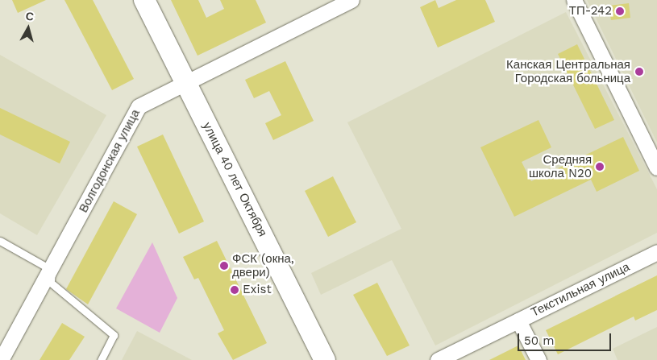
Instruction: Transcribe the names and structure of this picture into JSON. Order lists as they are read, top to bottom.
{
  "streets": {
    "main road": ["улица 40 лет Октября"],
    "street": ["Волгодонская улица", "Текстильная улица"]
  },
  "crossings": [
    ["Волгодонская улица", "улица 40 лет Октября"]
  ],
  "places": [
    "ТП-242",
    "Канская Центральная Городская больница",
    "Средняя школа N20",
    "ФСК (окна, двери)",
    "Exist"
  ],
  "scale_bar": "50 m",
  "north": "top"
}
